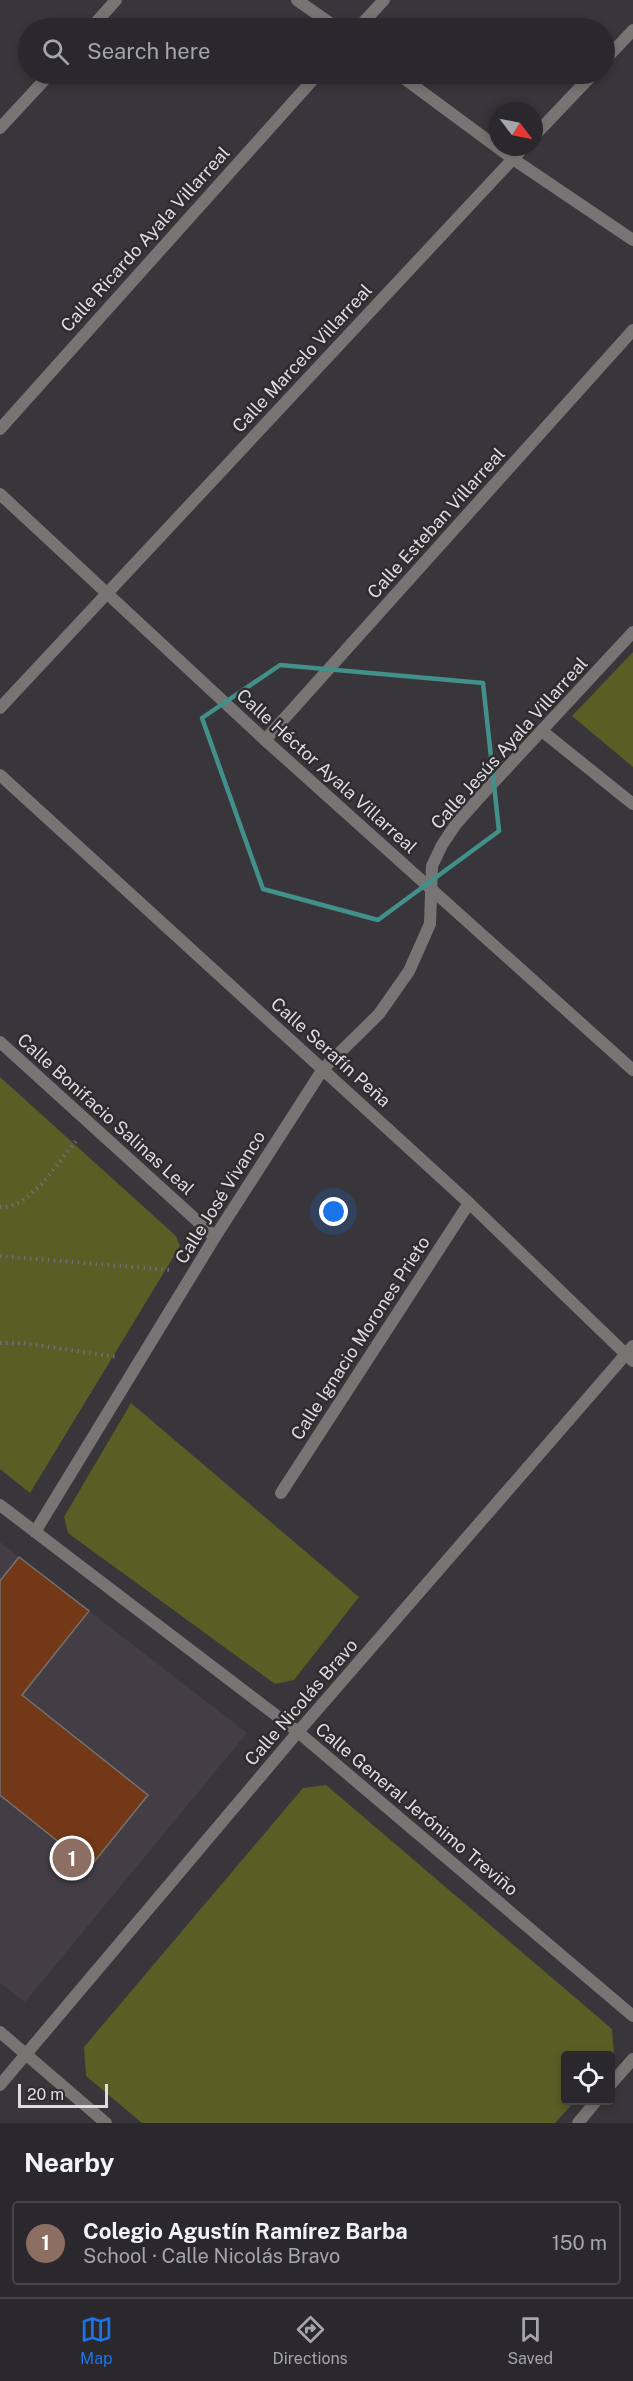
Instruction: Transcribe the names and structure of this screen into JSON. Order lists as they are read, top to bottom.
{
  "streets": {
    "street": [
      "Calle Ricardo Ayala Villarreal",
      "Calle Marcelo Villarreal",
      "Calle Esteban Villarreal",
      "Calle Jesús Ayala Villarreal",
      "Calle Héctor Ayala Villarreal",
      "Calle Serafín Peña",
      "Calle Bonifacio Salinas Leal",
      "Calle José Vivanco",
      "Calle Ignacio Morones Prieto",
      "Calle Nicolás Bravo",
      "Calle General Jerónimo Treviño"
    ]
  },
  "crossings": [
    ["Calle Marcelo Villarreal", "Calle Héctor Ayala Villarreal"],
    ["Calle Esteban Villarreal", "Calle Héctor Ayala Villarreal"],
    ["Calle Jesús Ayala Villarreal", "Calle Héctor Ayala Villarreal"],
    ["Calle Jesús Ayala Villarreal", "Calle José Vivanco"],
    ["Calle Héctor Ayala Villarreal", "Calle José Vivanco"],
    ["Calle Serafín Peña", "Calle José Vivanco"],
    ["Calle Serafín Peña", "Calle Ignacio Morones Prieto"],
    ["Calle Serafín Peña", "Calle Nicolás Bravo"],
    ["Calle Bonifacio Salinas Leal", "Calle José Vivanco"],
    ["Calle José Vivanco", "Calle General Jerónimo Treviño"],
    ["Calle Nicolás Bravo", "Calle General Jerónimo Treviño"]
  ],
  "scale_bar": "20 m",
  "north": "bottom right",
  "page": {
    "search": "Search here",
    "pins": "1",
    "scale": "20 m",
    "heading": "Nearby",
    "list": [
      {
        "mark": "1",
        "name": "Colegio Agustín Ramírez Barba",
        "note": "School · Calle Nicolás Bravo",
        "value": "150 m"
      }
    ],
    "nav": ["Map", "Directions", "Saved"]
  }
}
